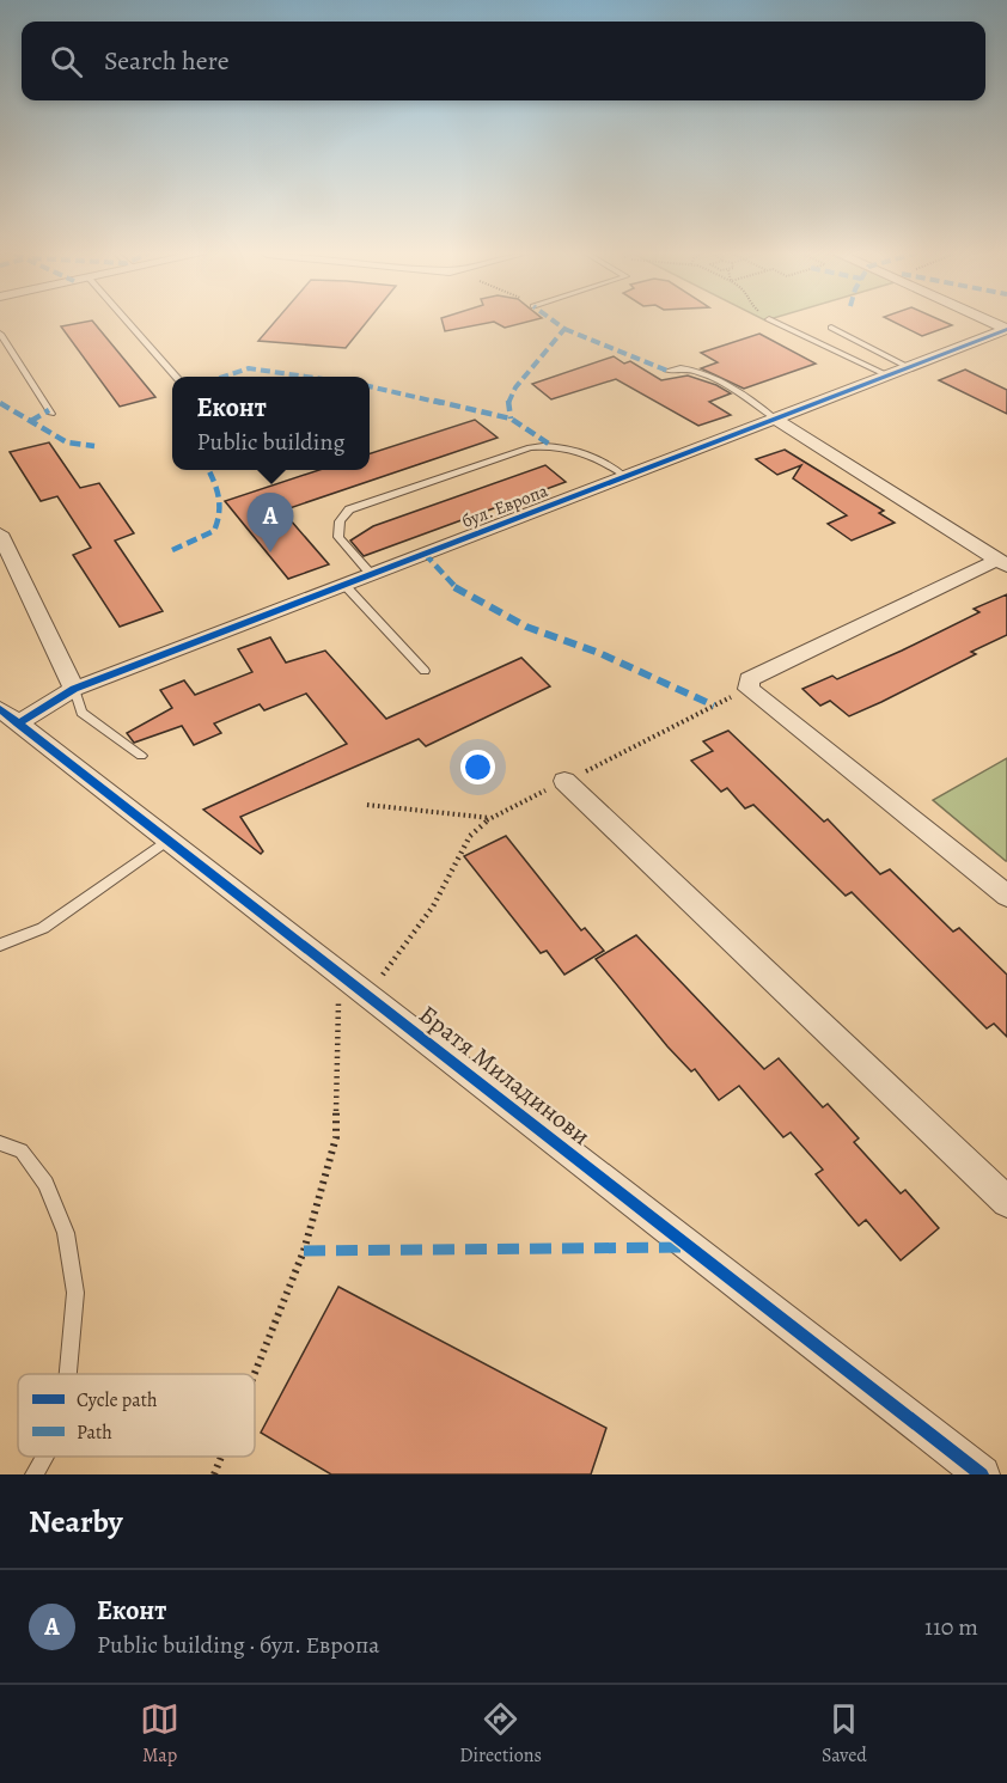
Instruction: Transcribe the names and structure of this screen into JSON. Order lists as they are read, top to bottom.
{
  "streets": {
    "street": ["бул. Европа", "Братя Миладинови"]
  },
  "crossings": [
    ["бул. Европа", "Братя Миладинови"]
  ],
  "legend": ["Cycle path", "Path"],
  "page": {
    "search": "Search here",
    "popup": ["Еконт", "Public building"],
    "pins": "A",
    "heading": "Nearby",
    "list": [
      {
        "mark": "A",
        "name": "Еконт",
        "note": "Public building · бул. Европа",
        "value": "110 m"
      }
    ],
    "nav": ["Map", "Directions", "Saved"]
  }
}
